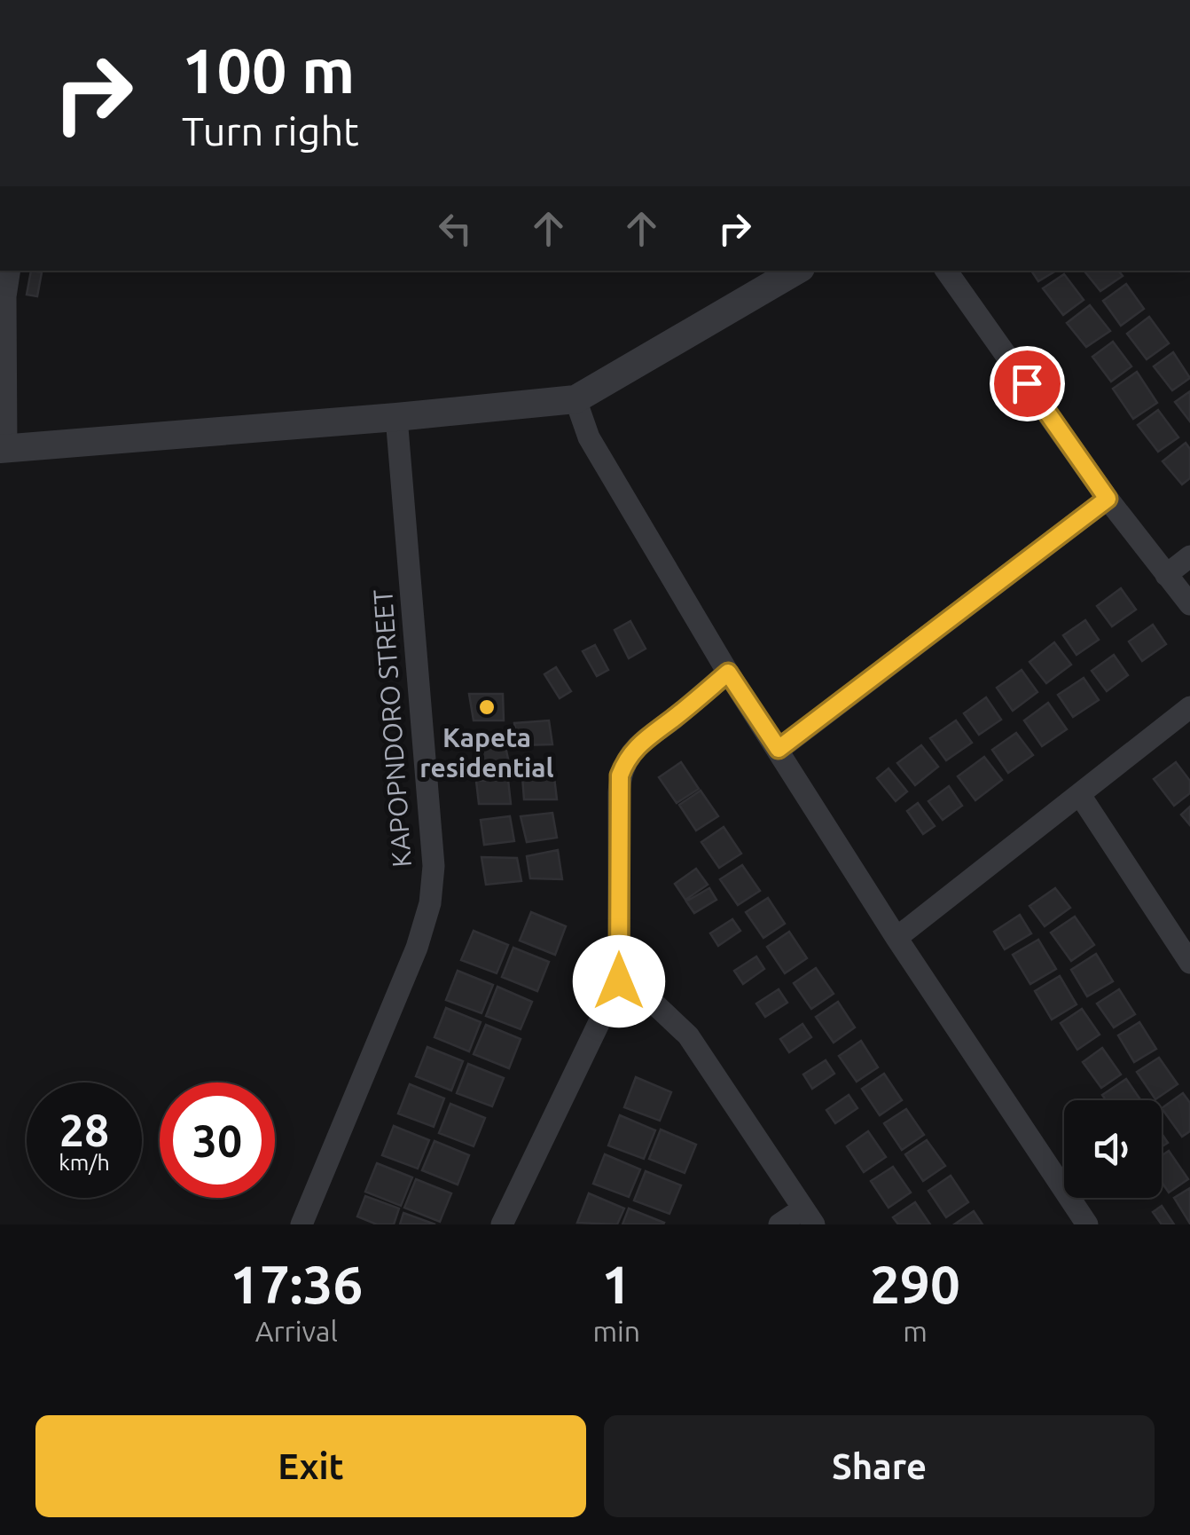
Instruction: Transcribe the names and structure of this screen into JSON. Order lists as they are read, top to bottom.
{
  "streets": {
    "street": ["KAPOPNDORO STREET"]
  },
  "places": ["Kapeta residential"],
  "page": {
    "turn": ["100 m", "Turn right"],
    "speed": "28 km/h",
    "limit": "30",
    "eta": [
      "17:36",
      "Arrival",
      "1",
      "min",
      "290",
      "m"
    ],
    "buttons": ["Exit", "Share"]
  }
}
